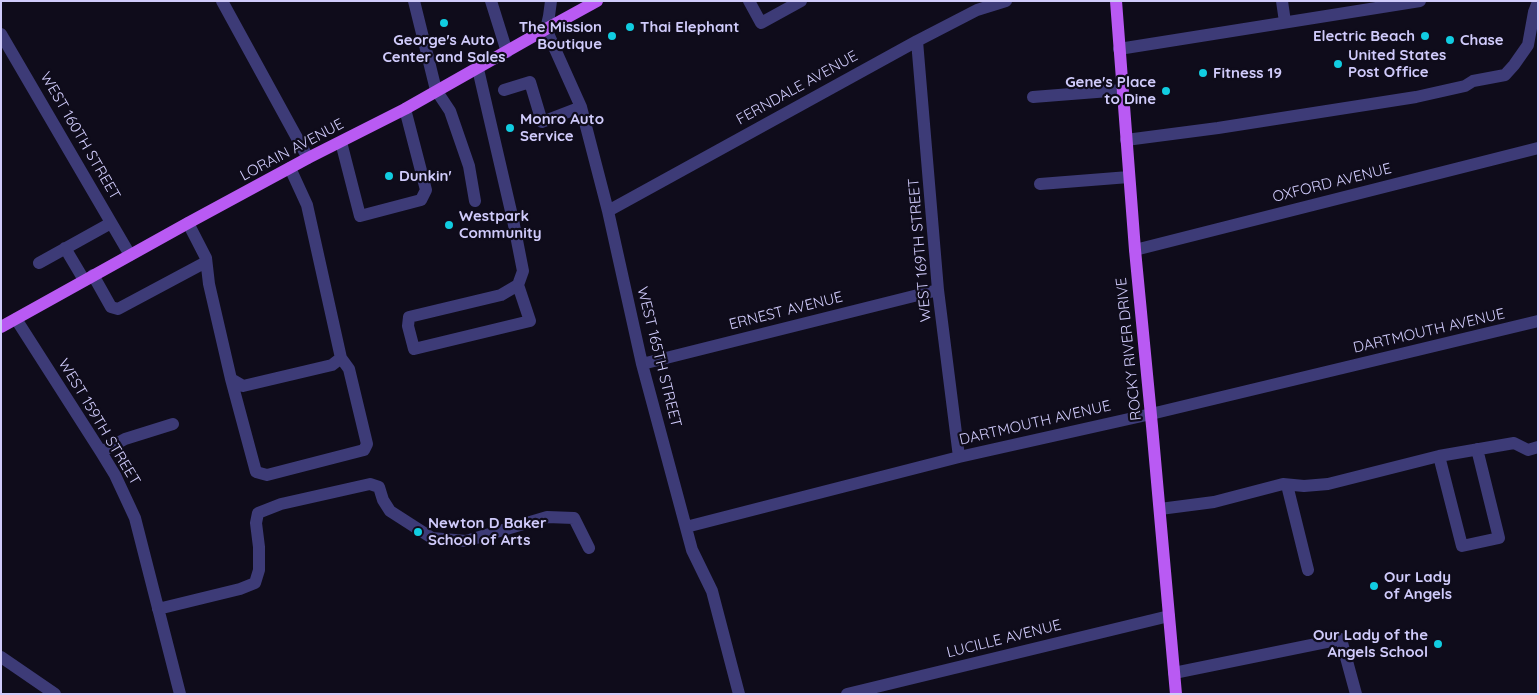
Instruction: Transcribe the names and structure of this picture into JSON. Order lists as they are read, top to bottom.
{
  "streets": {
    "main road": ["LORAIN AVENUE", "ROCKY RIVER DRIVE"],
    "street": [
      "FERNDALE AVENUE",
      "WEST 160TH STREET",
      "OXFORD AVENUE",
      "WEST 169TH STREET",
      "ERNEST AVENUE",
      "DARTMOUTH AVENUE",
      "WEST 165TH STREET",
      "WEST 159TH STREET",
      "LUCILLE AVENUE"
    ]
  },
  "crossings": [
    ["FERNDALE AVENUE", "WEST 169TH STREET"],
    ["FERNDALE AVENUE", "WEST 165TH STREET"],
    ["WEST 160TH STREET", "LORAIN AVENUE"],
    ["LORAIN AVENUE", "WEST 165TH STREET"],
    ["LORAIN AVENUE", "WEST 159TH STREET"],
    ["OXFORD AVENUE", "ROCKY RIVER DRIVE"],
    ["WEST 169TH STREET", "ERNEST AVENUE"],
    ["WEST 169TH STREET", "DARTMOUTH AVENUE"],
    ["ERNEST AVENUE", "WEST 165TH STREET"],
    ["DARTMOUTH AVENUE", "ROCKY RIVER DRIVE"],
    ["DARTMOUTH AVENUE", "WEST 165TH STREET"],
    ["ROCKY RIVER DRIVE", "LUCILLE AVENUE"]
  ],
  "places": [
    "George's Auto Center and Sales",
    "Thai Elephant",
    "The Mission Boutique",
    "Electric Beach",
    "Chase",
    "United States Post Office",
    "Fitness 19",
    "Gene's Place to Dine",
    "Monro Auto Service",
    "Dunkin'",
    "Westpark Community",
    "Newton D Baker School of Arts",
    "Our Lady of Angels",
    "Our Lady of the Angels School"
  ]
}
